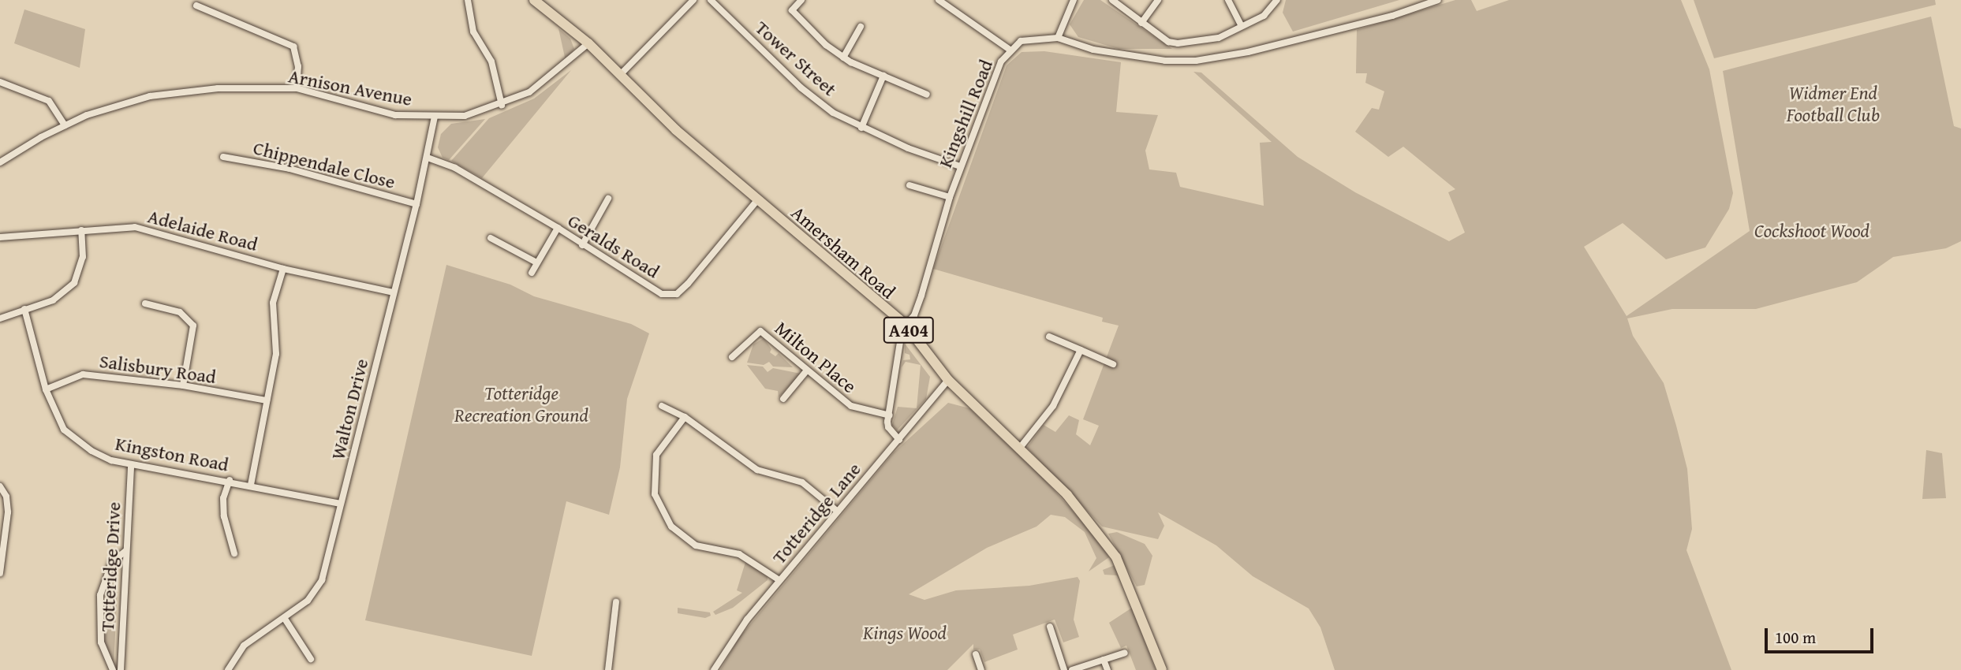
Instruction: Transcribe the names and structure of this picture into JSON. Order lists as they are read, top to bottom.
{
  "streets": {
    "main road": ["Amersham Road", "A404"],
    "street": [
      "Tower Street",
      "Arnison Avenue",
      "Kingshill Road",
      "Chippendale Close",
      "Adelaide Road",
      "Geralds Road",
      "Milton Place",
      "Salisbury Road",
      "Walton Drive",
      "Kingston Road",
      "Totteridge Lane",
      "Totteridge Drive"
    ]
  },
  "crossings": [
    ["Tower Street", "Kingshill Road"],
    ["Arnison Avenue", "Amersham Road"],
    ["Arnison Avenue", "Walton Drive"],
    ["Kingshill Road", "Amersham Road"],
    ["Chippendale Close", "Walton Drive"],
    ["Adelaide Road", "Walton Drive"],
    ["Geralds Road", "Amersham Road"],
    ["Geralds Road", "Walton Drive"],
    ["Amersham Road", "Totteridge Lane"],
    ["Salisbury Road", "Kingston Road"],
    ["Walton Drive", "Kingston Road"],
    ["Kingston Road", "Totteridge Drive"]
  ],
  "parks": [
    "Widmer End Football Club",
    "Cockshoot Wood",
    "Totteridge Recreation Ground",
    "Kings Wood"
  ],
  "scale_bar": "100 m"
}
